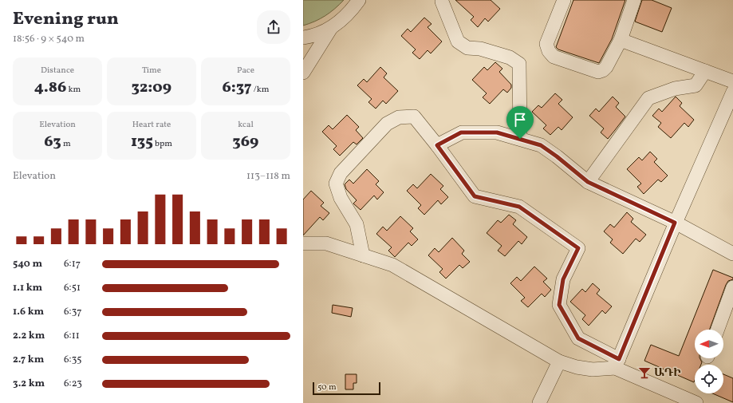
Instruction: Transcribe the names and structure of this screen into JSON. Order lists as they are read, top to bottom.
{
  "places": {
    "bar": ["ԱԴԻ"]
  },
  "scale_bar": "50 m",
  "north": "left",
  "page": {
    "heading": ["Evening run", "18:56 · 9 × 540 m"],
    "stats": [
      ["Distance", "4.86 km"],
      ["Time", "32:09"],
      ["Pace", "6:37 /km"],
      ["Elevation", "63 m"],
      ["Heart rate", "135 bpm"],
      ["kcal", "369"]
    ],
    "chart": ["Elevation", "113–118 m"],
    "list": [
      {
        "name": "540 m",
        "note": "6:17"
      },
      {
        "name": "1.1 km",
        "note": "6:51"
      },
      {
        "name": "1.6 km",
        "note": "6:37"
      },
      {
        "name": "2.2 km",
        "note": "6:11"
      },
      {
        "name": "2.7 km",
        "note": "6:35"
      },
      {
        "name": "3.2 km",
        "note": "6:23"
      }
    ],
    "scale": "50 m"
  }
}
